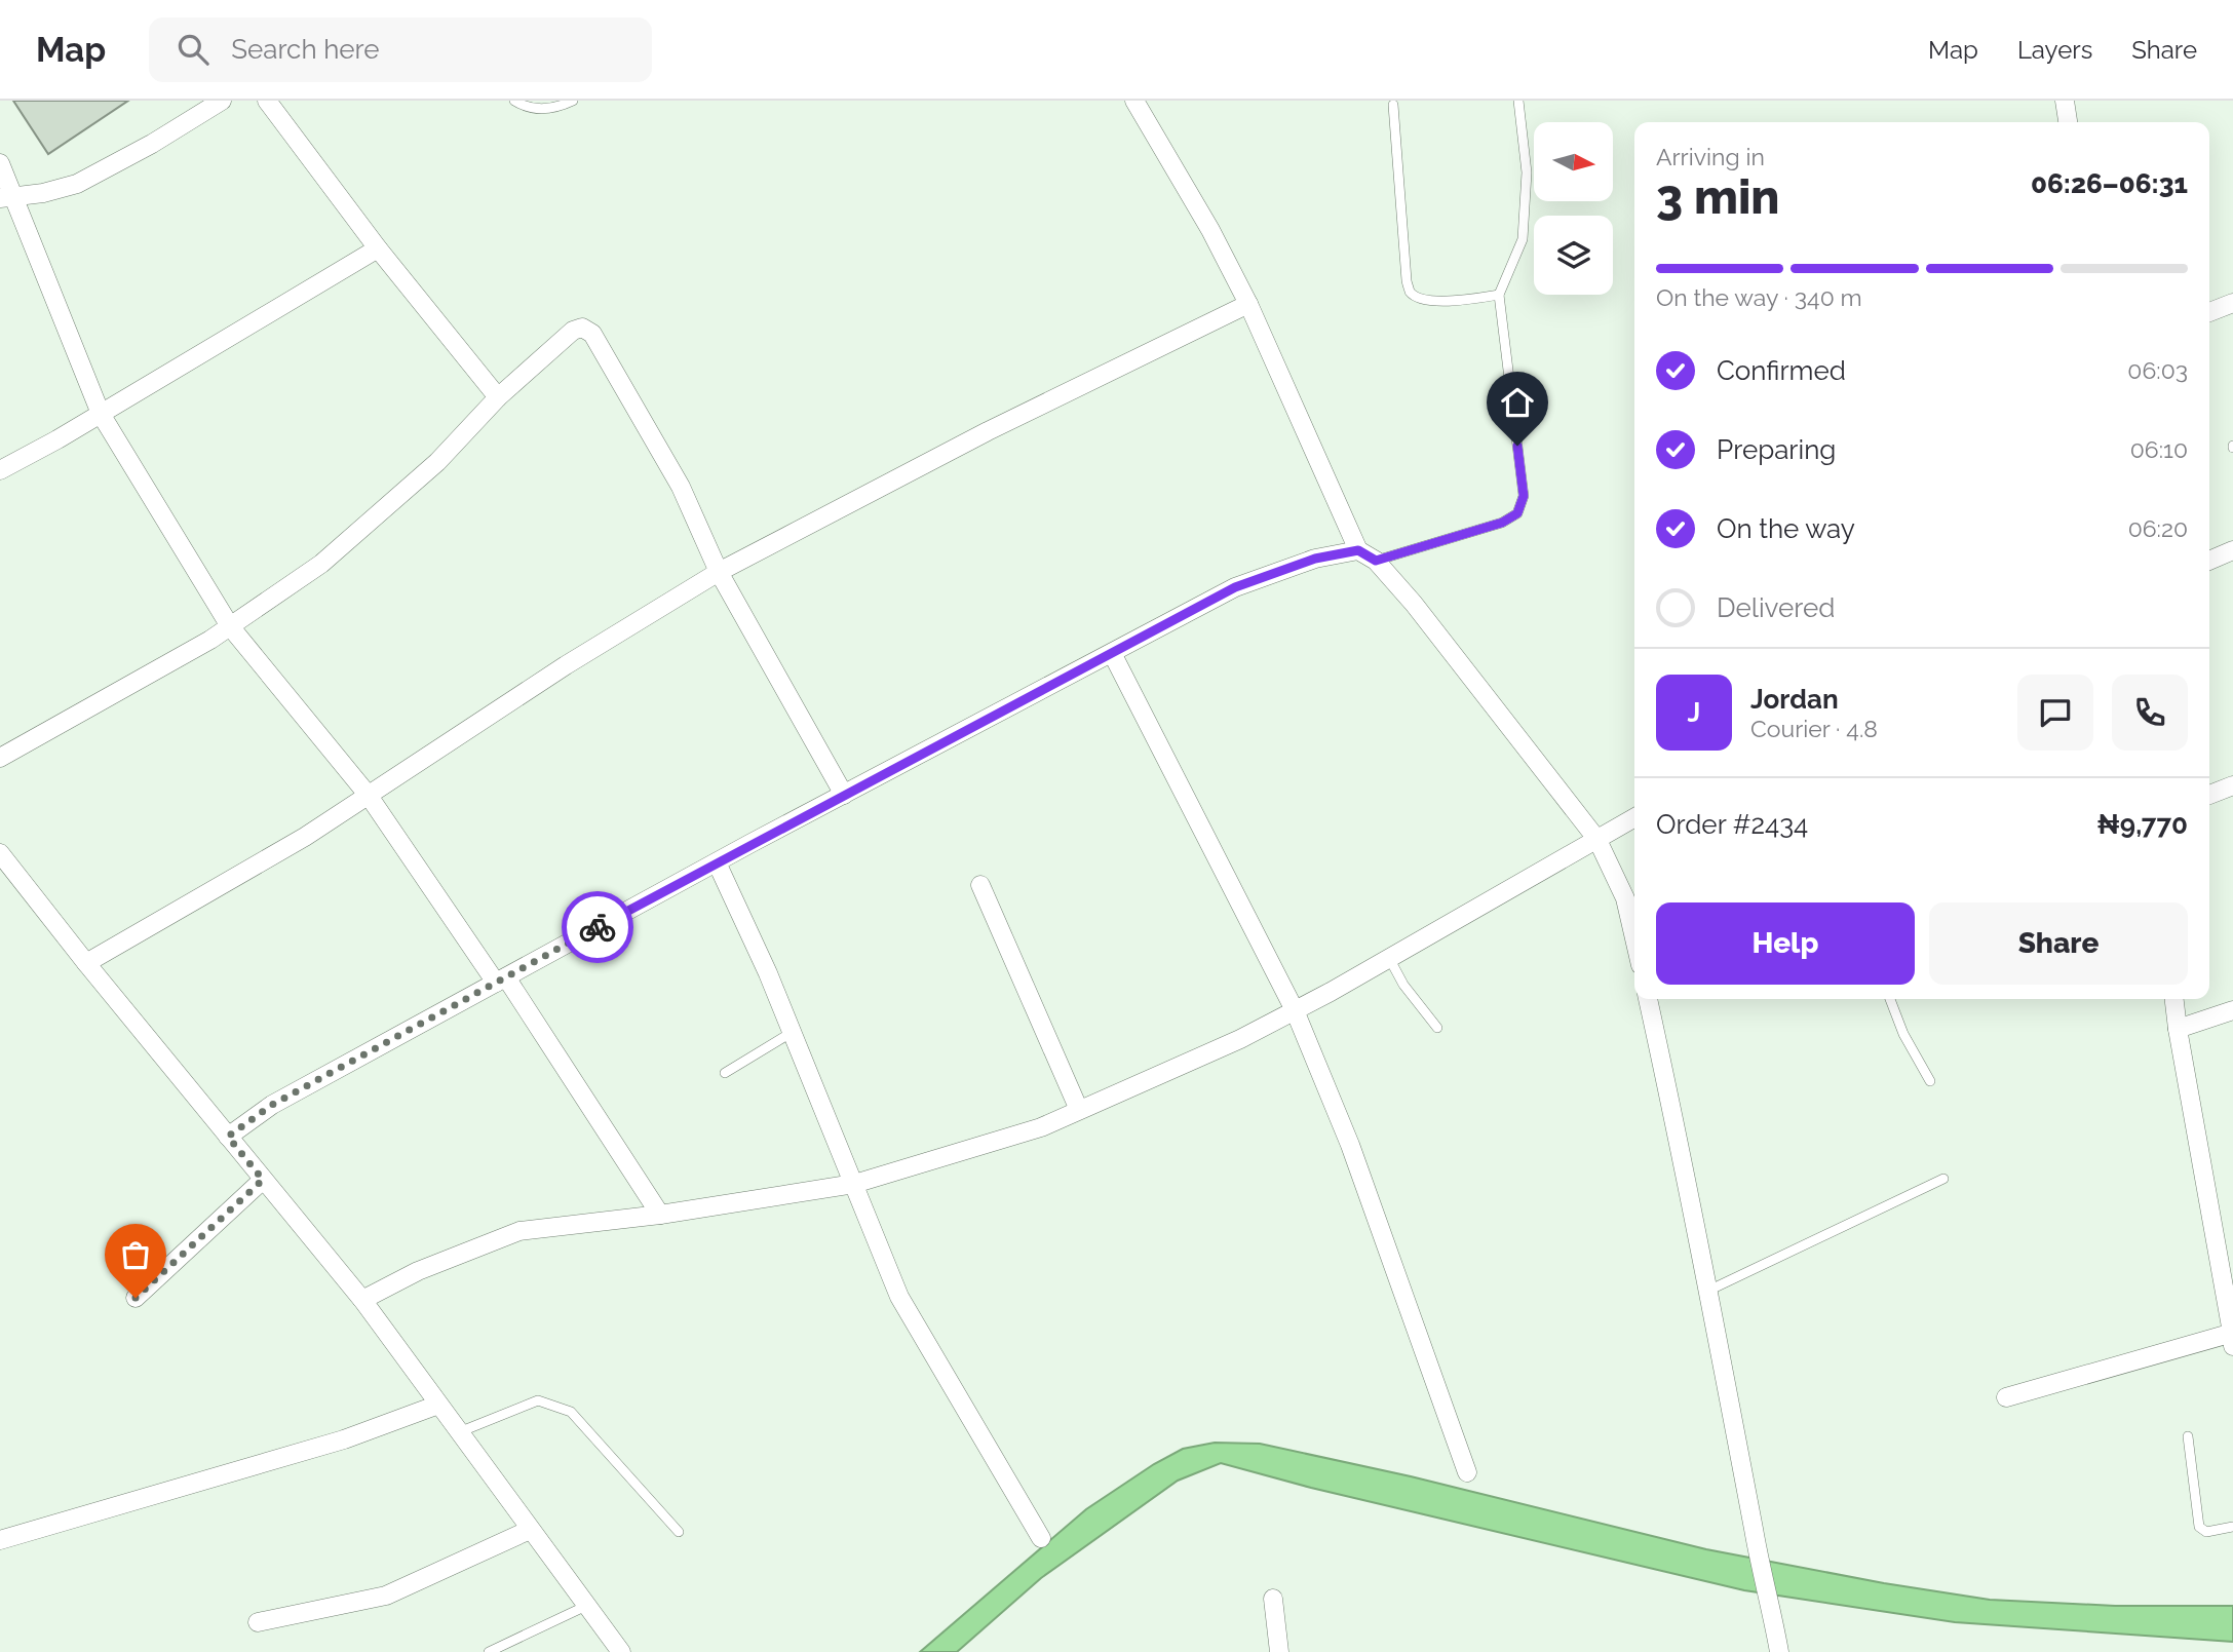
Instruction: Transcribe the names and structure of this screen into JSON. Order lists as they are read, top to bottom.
{
  "north": "right",
  "page": {
    "header": "Map",
    "search": "Search here",
    "nav": ["Map", "Layers", "Share"],
    "heading": ["3 min", "Arriving in", "06:26–06:31"],
    "panel": [
      "Jordan",
      "Courier · 4.8",
      "Order #2434",
      "₦9,770"
    ],
    "bar": "On the way · 340 m",
    "list": [
      ["Confirmed", "06:03"],
      ["Preparing", "06:10"],
      ["On the way", "06:20"],
      "Delivered"
    ],
    "round": "J",
    "buttons": ["Help", "Share"]
  }
}
